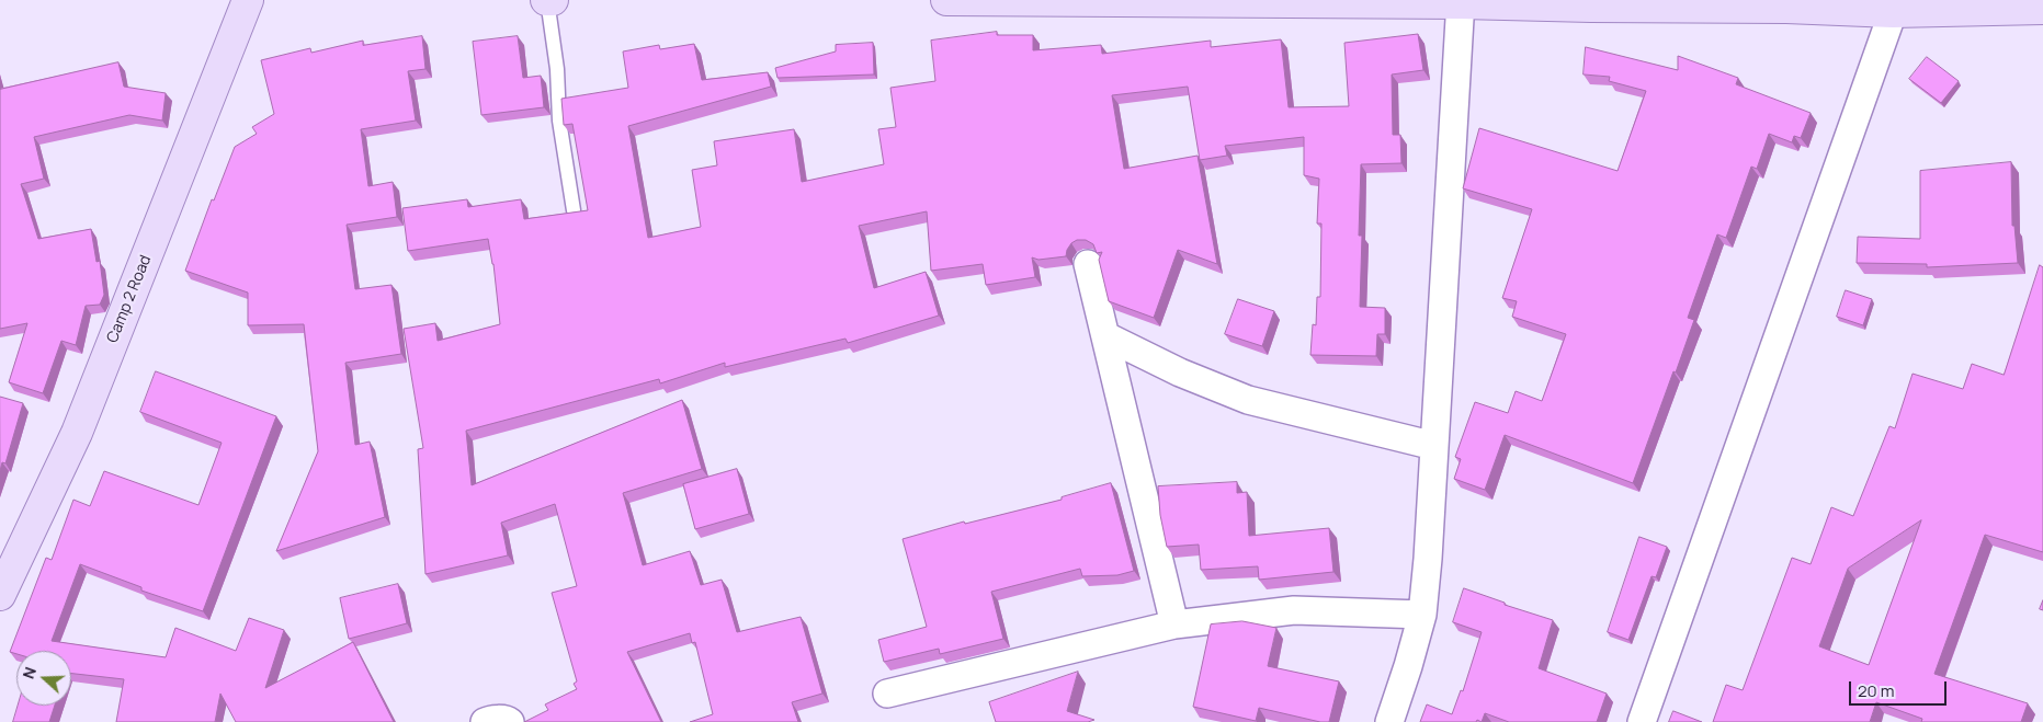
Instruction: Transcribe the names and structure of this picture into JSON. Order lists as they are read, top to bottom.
{
  "streets": {
    "main road": ["Camp 2 Road"]
  },
  "scale_bar": "20 m",
  "north": "left"
}
